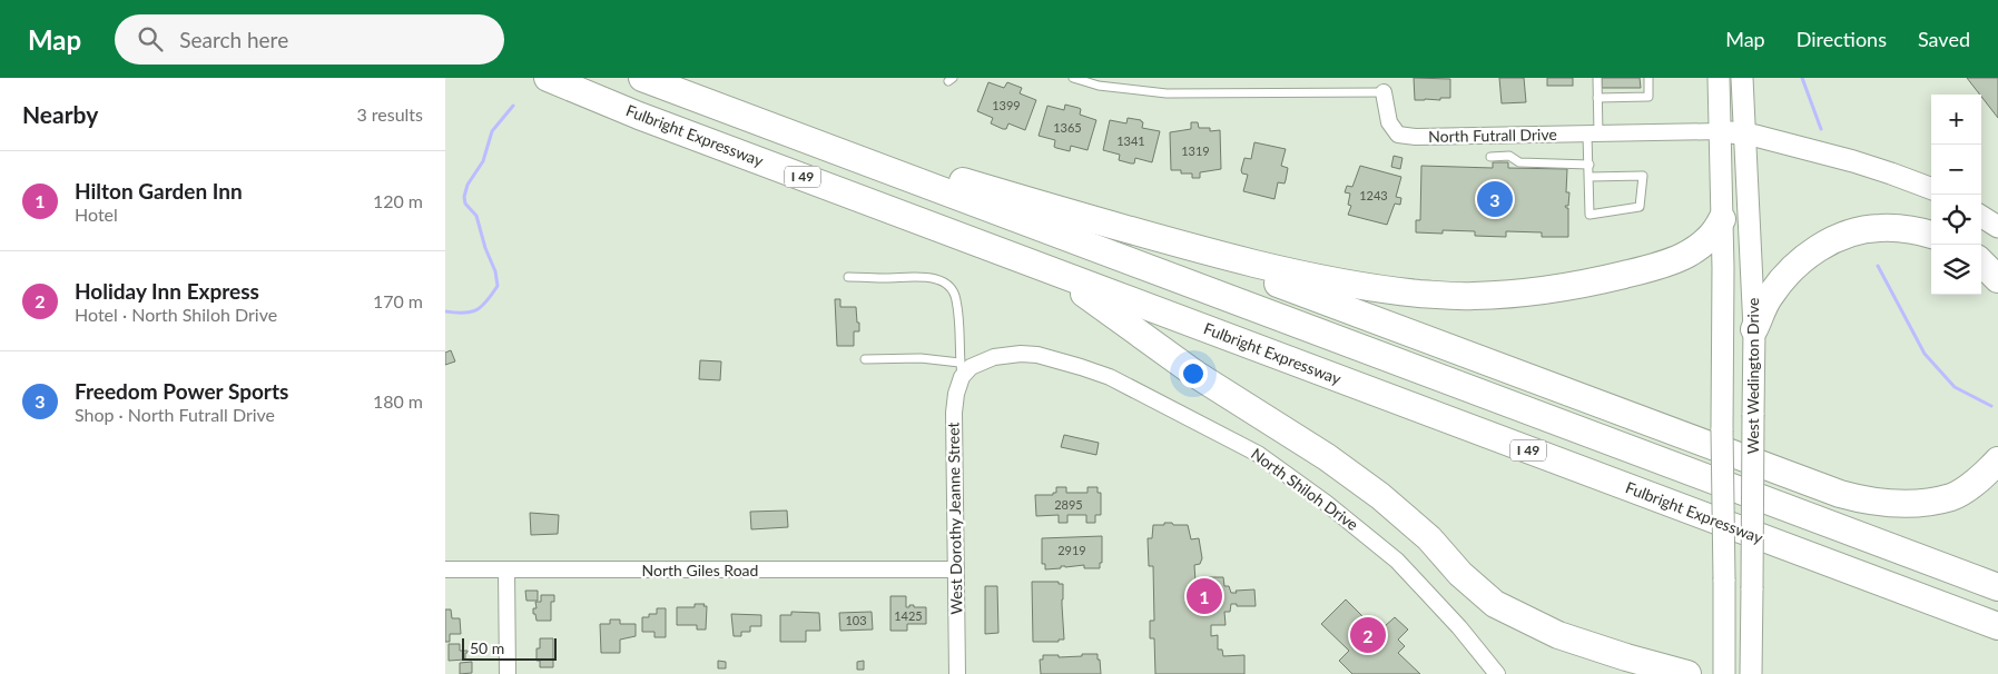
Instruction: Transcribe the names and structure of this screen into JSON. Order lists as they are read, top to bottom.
{
  "streets": {
    "highway": ["Fulbright Expressway", "I 49"],
    "main road": ["North Futrall Drive", "West Wedington Drive"],
    "street": ["North Shiloh Drive", "West Dorothy Jeanne Street", "North Giles Road"]
  },
  "crossings": [
    ["North Futrall Drive", "West Wedington Drive"],
    ["North Shiloh Drive", "West Dorothy Jeanne Street"],
    ["West Dorothy Jeanne Street", "North Giles Road"]
  ],
  "house_numbers": [
    "1399",
    "1365",
    "1341",
    "1319",
    "1243",
    "2895",
    "2919",
    "1425",
    "103"
  ],
  "scale_bar": "50 m",
  "page": {
    "header": "Map",
    "search": "Search here",
    "nav": ["Map", "Directions", "Saved"],
    "heading": ["Nearby", "3 results"],
    "map_buttons": ["+", "−"],
    "list": [
      {
        "mark": "1",
        "name": "Hilton Garden Inn",
        "note": "Hotel",
        "value": "120 m"
      },
      {
        "mark": "2",
        "name": "Holiday Inn Express",
        "note": "Hotel · North Shiloh Drive",
        "value": "170 m"
      },
      {
        "mark": "3",
        "name": "Freedom Power Sports",
        "note": "Shop · North Futrall Drive",
        "value": "180 m"
      }
    ],
    "pins": ["3", "1", "2"],
    "scale": "50 m"
  }
}
